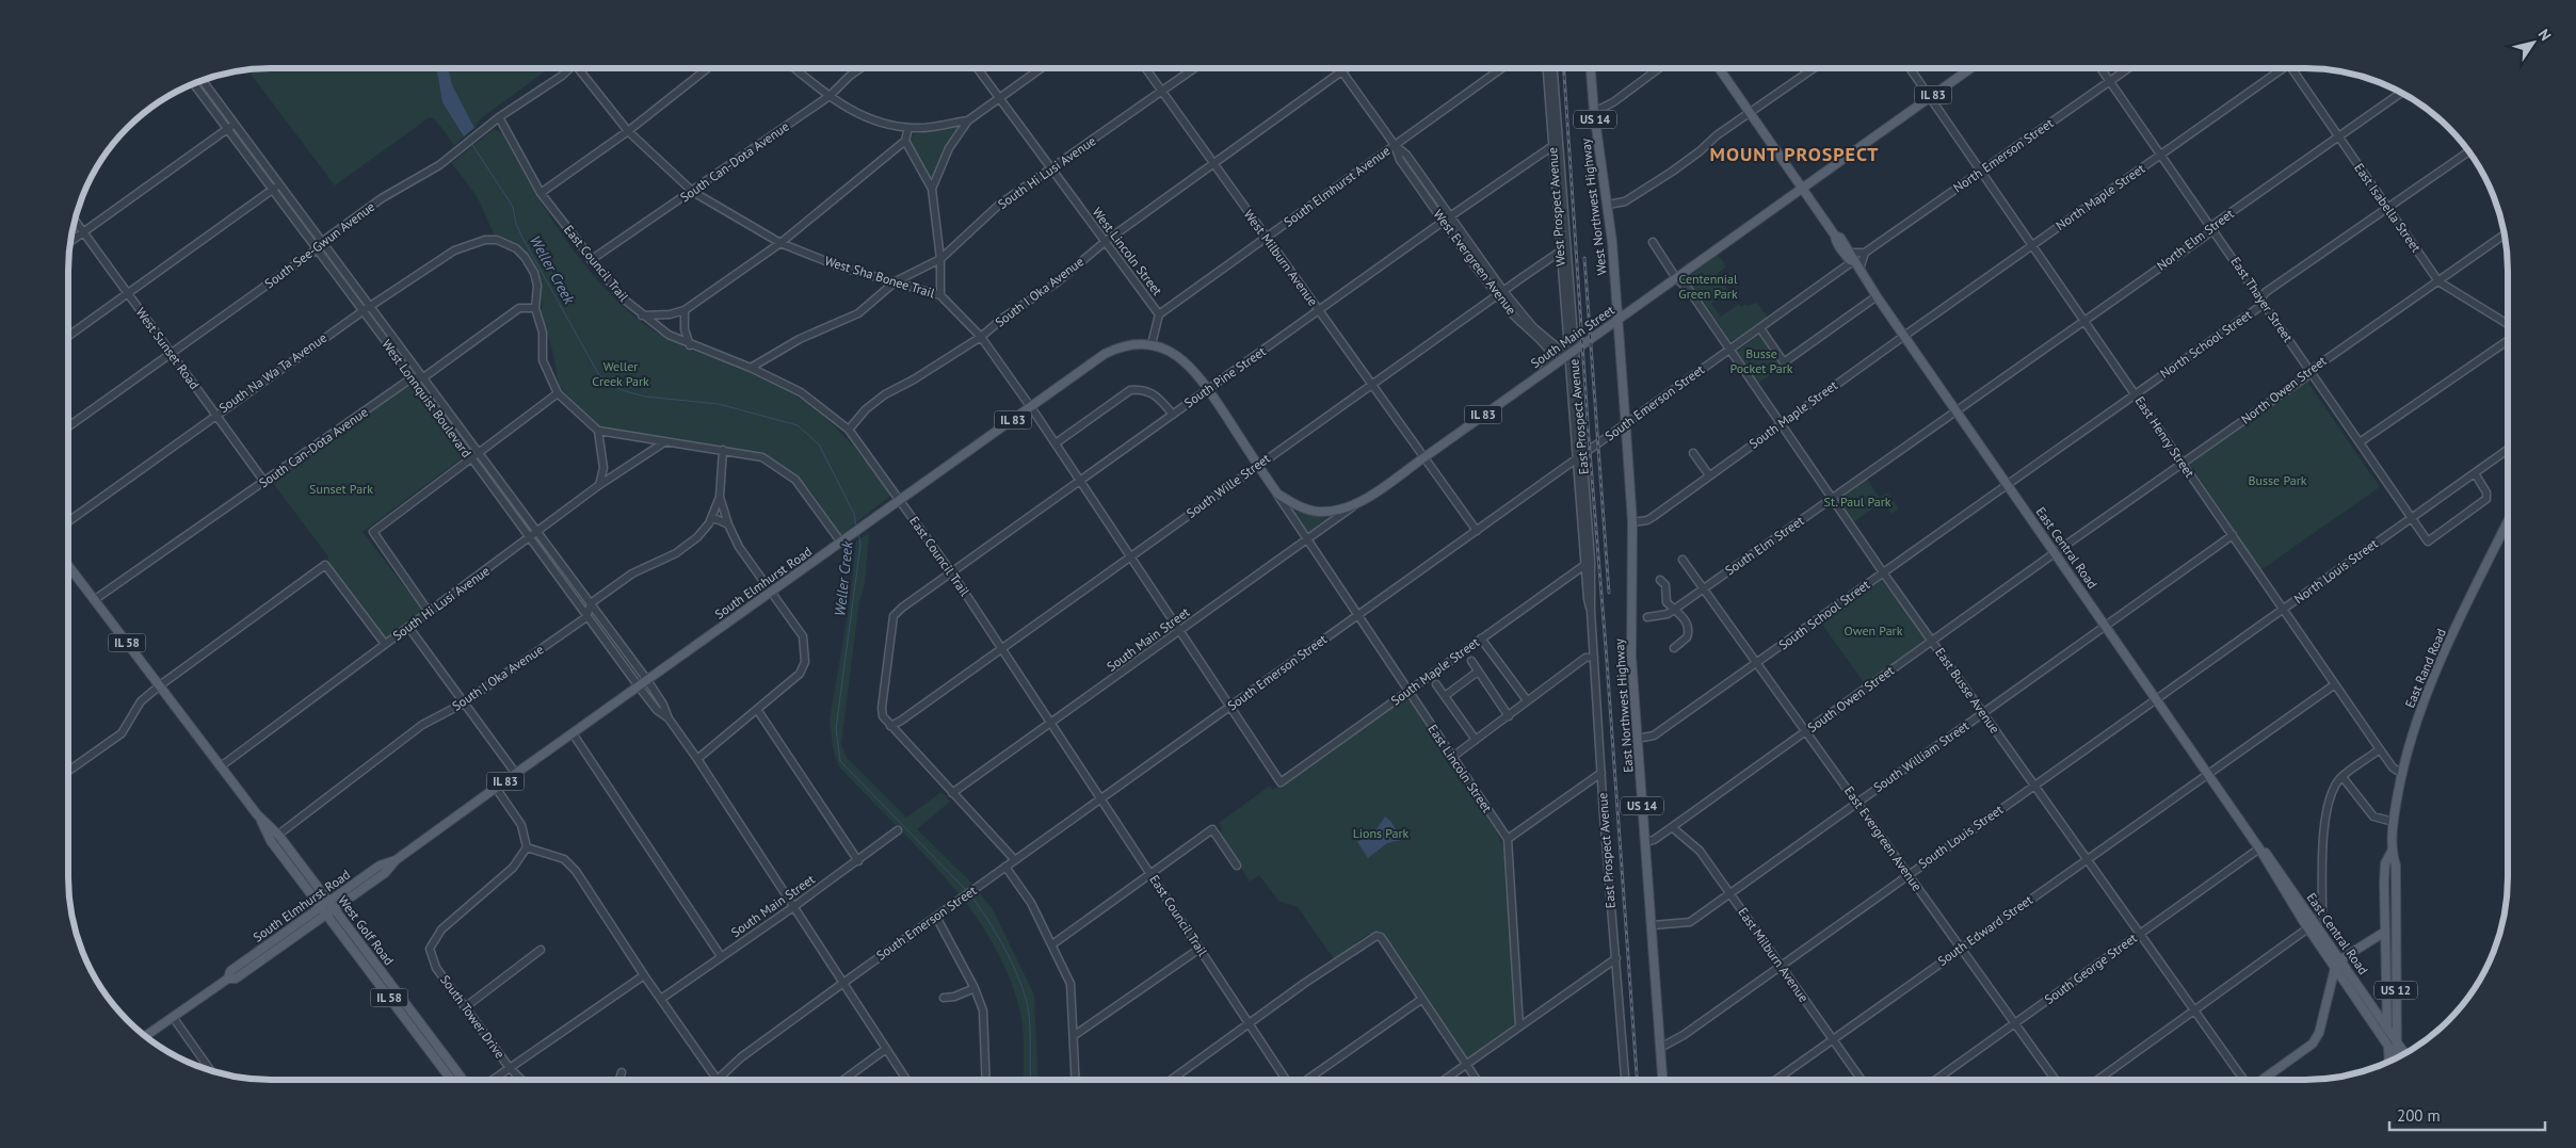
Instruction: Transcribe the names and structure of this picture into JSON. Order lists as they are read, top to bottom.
{
  "streets": {
    "main road": [
      "IL 83",
      "US 14",
      "West Northwest Highway",
      "South Main Street",
      "East Central Road",
      "South Elmhurst Road",
      "IL 58",
      "East Rand Road",
      "East Northwest Highway",
      "West Golf Road",
      "US 12"
    ],
    "street": [
      "North Emerson Street",
      "South Can-Dota Avenue",
      "South Hi Lusi Avenue",
      "South Elmhurst Avenue",
      "North Maple Street",
      "West Prospect Avenue",
      "East Isabella Street",
      "North Elm Street",
      "South See-Gwun Avenue",
      "West Lincoln Street",
      "West Milburn Avenue",
      "West Evergreen Avenue",
      "East Council Trail",
      "West Sha Bonee Trail",
      "South I Oka Avenue",
      "East Thayer Street",
      "North School Street",
      "West Sunset Road",
      "South Na Wa Ta Avenue",
      "South Pine Street",
      "North Owen Street",
      "West Lonnquist Boulevard",
      "South Emerson Street",
      "South Maple Street",
      "East Prospect Avenue",
      "East Henry Street",
      "South Wille Street",
      "South Elm Street",
      "North Louis Street",
      "South School Street",
      "East Busse Avenue",
      "South Owen Street",
      "South William Street",
      "East Lincoln Street",
      "South Louis Street",
      "East Evergreen Avenue",
      "South Edward Street",
      "East Milburn Avenue",
      "South George Street",
      "South Tower Drive"
    ]
  },
  "crossings": [
    ["IL 83", "West Lincoln Street"],
    ["IL 83", "South Main Street"],
    ["IL 83", "South Pine Street"],
    ["IL 83", "East Henry Street"],
    ["IL 83", "South Wille Street"],
    ["IL 83", "East Central Road"],
    ["IL 83", "South Elmhurst Road"],
    ["IL 83", "East Lincoln Street"],
    ["North Emerson Street", "East Thayer Street"],
    ["North Emerson Street", "East Henry Street"],
    ["South Can-Dota Avenue", "East Council Trail"],
    ["South Can-Dota Avenue", "West Sha Bonee Trail"],
    ["South Can-Dota Avenue", "West Sunset Road"],
    ["South Can-Dota Avenue", "West Lonnquist Boulevard"],
    ["South Can-Dota Avenue", "West Golf Road"],
    ["South Hi Lusi Avenue", "West Lincoln Street"],
    ["South Hi Lusi Avenue", "West Milburn Avenue"],
    ["South Hi Lusi Avenue", "East Council Trail"],
    ["South Hi Lusi Avenue", "West Sha Bonee Trail"],
    ["South Hi Lusi Avenue", "West Lonnquist Boulevard"],
    ["South Hi Lusi Avenue", "West Golf Road"],
    ["South Elmhurst Avenue", "West Lincoln Street"],
    ["South Elmhurst Avenue", "West Milburn Avenue"],
    ["South Elmhurst Avenue", "West Evergreen Avenue"],
    ["North Maple Street", "East Thayer Street"],
    ["North Maple Street", "South Maple Street"],
    ["North Maple Street", "East Henry Street"],
    ["North Maple Street", "East Central Road"],
    ["West Prospect Avenue", "West Evergreen Avenue"],
    ["West Prospect Avenue", "South Main Street"],
    ["West Prospect Avenue", "South Pine Street"],
    ["West Prospect Avenue", "East Prospect Avenue"],
    ["West Prospect Avenue", "South Wille Street"],
    ["West Northwest Highway", "South Main Street"],
    ["West Northwest Highway", "East Northwest Highway"],
    ["East Isabella Street", "North Elm Street"],
    ["East Isabella Street", "North School Street"],
    ["East Isabella Street", "North Owen Street"],
    ["North Elm Street", "East Thayer Street"],
    ["North Elm Street", "East Henry Street"],
    ["North Elm Street", "South Elm Street"],
    ["North Elm Street", "East Central Road"],
    ["South See-Gwun Avenue", "East Council Trail"],
    ["South See-Gwun Avenue", "West Sunset Road"],
    ["South See-Gwun Avenue", "West Lonnquist Boulevard"],
    ["West Lincoln Street", "South I Oka Avenue"],
    ["West Lincoln Street", "South Elmhurst Road"],
    ["West Milburn Avenue", "South I Oka Avenue"],
    ["West Milburn Avenue", "South Main Street"],
    ["West Milburn Avenue", "South Pine Street"],
    ["West Milburn Avenue", "South Wille Street"],
    ["West Evergreen Avenue", "South I Oka Avenue"],
    ["West Evergreen Avenue", "South Main Street"],
    ["West Evergreen Avenue", "South Pine Street"],
    ["West Evergreen Avenue", "East Prospect Avenue"],
    ["West Evergreen Avenue", "South Wille Street"],
    ["East Council Trail", "South I Oka Avenue"],
    ["East Council Trail", "South Main Street"],
    ["East Council Trail", "South Pine Street"],
    ["East Council Trail", "South Emerson Street"],
    ["East Council Trail", "South Wille Street"],
    ["East Council Trail", "South Elmhurst Road"],
    ["West Sha Bonee Trail", "South I Oka Avenue"],
    ["West Sha Bonee Trail", "South Main Street"],
    ["West Sha Bonee Trail", "South Pine Street"],
    ["West Sha Bonee Trail", "South Emerson Street"],
    ["West Sha Bonee Trail", "South Maple Street"],
    ["West Sha Bonee Trail", "South Wille Street"],
    ["West Sha Bonee Trail", "South Elmhurst Road"],
    ["South I Oka Avenue", "West Lonnquist Boulevard"],
    ["South I Oka Avenue", "West Golf Road"],
    ["East Thayer Street", "North School Street"],
    ["East Thayer Street", "North Owen Street"],
    ["East Thayer Street", "North Louis Street"],
    ["South Main Street", "West Lonnquist Boulevard"],
    ["South Main Street", "East Prospect Avenue"],
    ["South Main Street", "East Central Road"],
    ["South Main Street", "East Busse Avenue"],
    ["South Main Street", "East Northwest Highway"],
    ["South Main Street", "East Lincoln Street"],
    ["North School Street", "East Henry Street"],
    ["North School Street", "East Central Road"],
    ["North School Street", "South School Street"],
    ["West Sunset Road", "South Na Wa Ta Avenue"],
    ["South Na Wa Ta Avenue", "West Lonnquist Boulevard"],
    ["South Pine Street", "South Wille Street"],
    ["North Owen Street", "East Henry Street"],
    ["North Owen Street", "East Central Road"],
    ["North Owen Street", "South Owen Street"],
    ["West Lonnquist Boulevard", "South Emerson Street"],
    ["West Lonnquist Boulevard", "South Elmhurst Road"],
    ["South Emerson Street", "East Prospect Avenue"],
    ["South Emerson Street", "East Central Road"],
    ["South Emerson Street", "East Busse Avenue"],
    ["South Emerson Street", "East Northwest Highway"],
    ["South Emerson Street", "East Lincoln Street"],
    ["South Maple Street", "East Prospect Avenue"],
    ["South Maple Street", "East Central Road"],
    ["South Maple Street", "East Busse Avenue"],
    ["South Maple Street", "East Northwest Highway"],
    ["South Maple Street", "East Lincoln Street"],
    ["East Henry Street", "North Louis Street"],
    ["East Henry Street", "East Rand Road"],
    ["East Henry Street", "South William Street"],
    ["East Henry Street", "South Edward Street"],
    ["South Elm Street", "East Central Road"],
    ["South Elm Street", "East Busse Avenue"],
    ["South Elm Street", "East Evergreen Avenue"],
    ["East Central Road", "North Louis Street"],
    ["East Central Road", "South School Street"],
    ["East Central Road", "East Rand Road"],
    ["East Central Road", "South Owen Street"],
    ["East Central Road", "South William Street"],
    ["East Central Road", "South Louis Street"],
    ["East Central Road", "South Edward Street"],
    ["East Central Road", "South George Street"],
    ["North Louis Street", "South Louis Street"],
    ["South Elmhurst Road", "West Golf Road"],
    ["South School Street", "East Busse Avenue"],
    ["South School Street", "East Northwest Highway"],
    ["South School Street", "East Evergreen Avenue"],
    ["East Busse Avenue", "South Owen Street"],
    ["East Busse Avenue", "South William Street"],
    ["East Busse Avenue", "South Louis Street"],
    ["East Busse Avenue", "South Edward Street"],
    ["East Busse Avenue", "South George Street"],
    ["South Owen Street", "East Northwest Highway"],
    ["South Owen Street", "East Evergreen Avenue"],
    ["South Owen Street", "East Milburn Avenue"],
    ["East Northwest Highway", "South William Street"],
    ["East Northwest Highway", "South Louis Street"],
    ["South William Street", "East Evergreen Avenue"],
    ["South William Street", "East Milburn Avenue"],
    ["South Louis Street", "East Evergreen Avenue"],
    ["South Louis Street", "East Milburn Avenue"],
    ["East Evergreen Avenue", "South Edward Street"],
    ["East Evergreen Avenue", "South George Street"],
    ["South Edward Street", "East Milburn Avenue"]
  ],
  "districts": ["MOUNT PROSPECT"],
  "water": ["Weller Creek"],
  "parks": [
    "Centennial Green Park",
    "Busse Pocket Park",
    "Weller Creek Park",
    "Busse Park",
    "Sunset Park",
    "St. Paul Park",
    "Owen Park",
    "Lions Park"
  ],
  "scale_bar": "200 m",
  "north": "top right"
}
